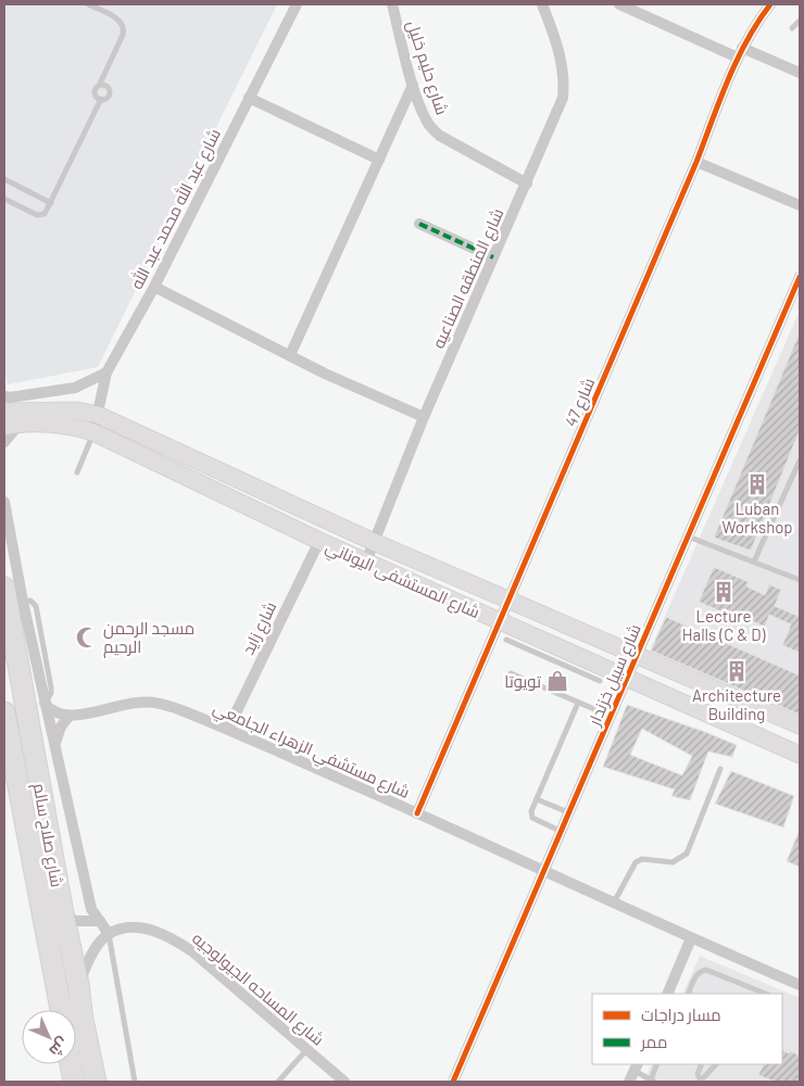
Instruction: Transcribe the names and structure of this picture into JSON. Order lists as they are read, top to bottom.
{
  "streets": {
    "highway": ["شارع صلاح سالم"],
    "street": [
      "شارع حليم خليل",
      "شارع عبد الله محمد عبد الله",
      "شارع المنطقه الصناعيه",
      "شارع 47",
      "شارع المستشفى اليوناني",
      "شارع زايد",
      "شارع سبيل خزندار",
      "شارع مستشفي الزهراء الجامعي",
      "شارع المساحه الجيولوجيه"
    ]
  },
  "crossings": [
    ["شارع حليم خليل", "شارع المنطقه الصناعيه"],
    ["شارع عبد الله محمد عبد الله", "شارع المستشفى اليوناني"],
    ["شارع المنطقه الصناعيه", "شارع المستشفى اليوناني"],
    ["شارع 47", "شارع المستشفى اليوناني"],
    ["شارع 47", "شارع مستشفي الزهراء الجامعي"],
    ["شارع المستشفى اليوناني", "شارع زايد"],
    ["شارع المستشفى اليوناني", "شارع سبيل خزندار"],
    ["شارع زايد", "شارع مستشفي الزهراء الجامعي"],
    ["شارع سبيل خزندار", "شارع مستشفي الزهراء الجامعي"]
  ],
  "places": {
    "building": ["Luban Workshop", "Lecture Halls (C & D)", "Architecture Building"],
    "mosque": ["مسجد الرحمن الرحيم"],
    "shop": ["تويوتا"]
  },
  "legend": ["مسار دراجات", "ممر"],
  "north": "bottom right"
}
